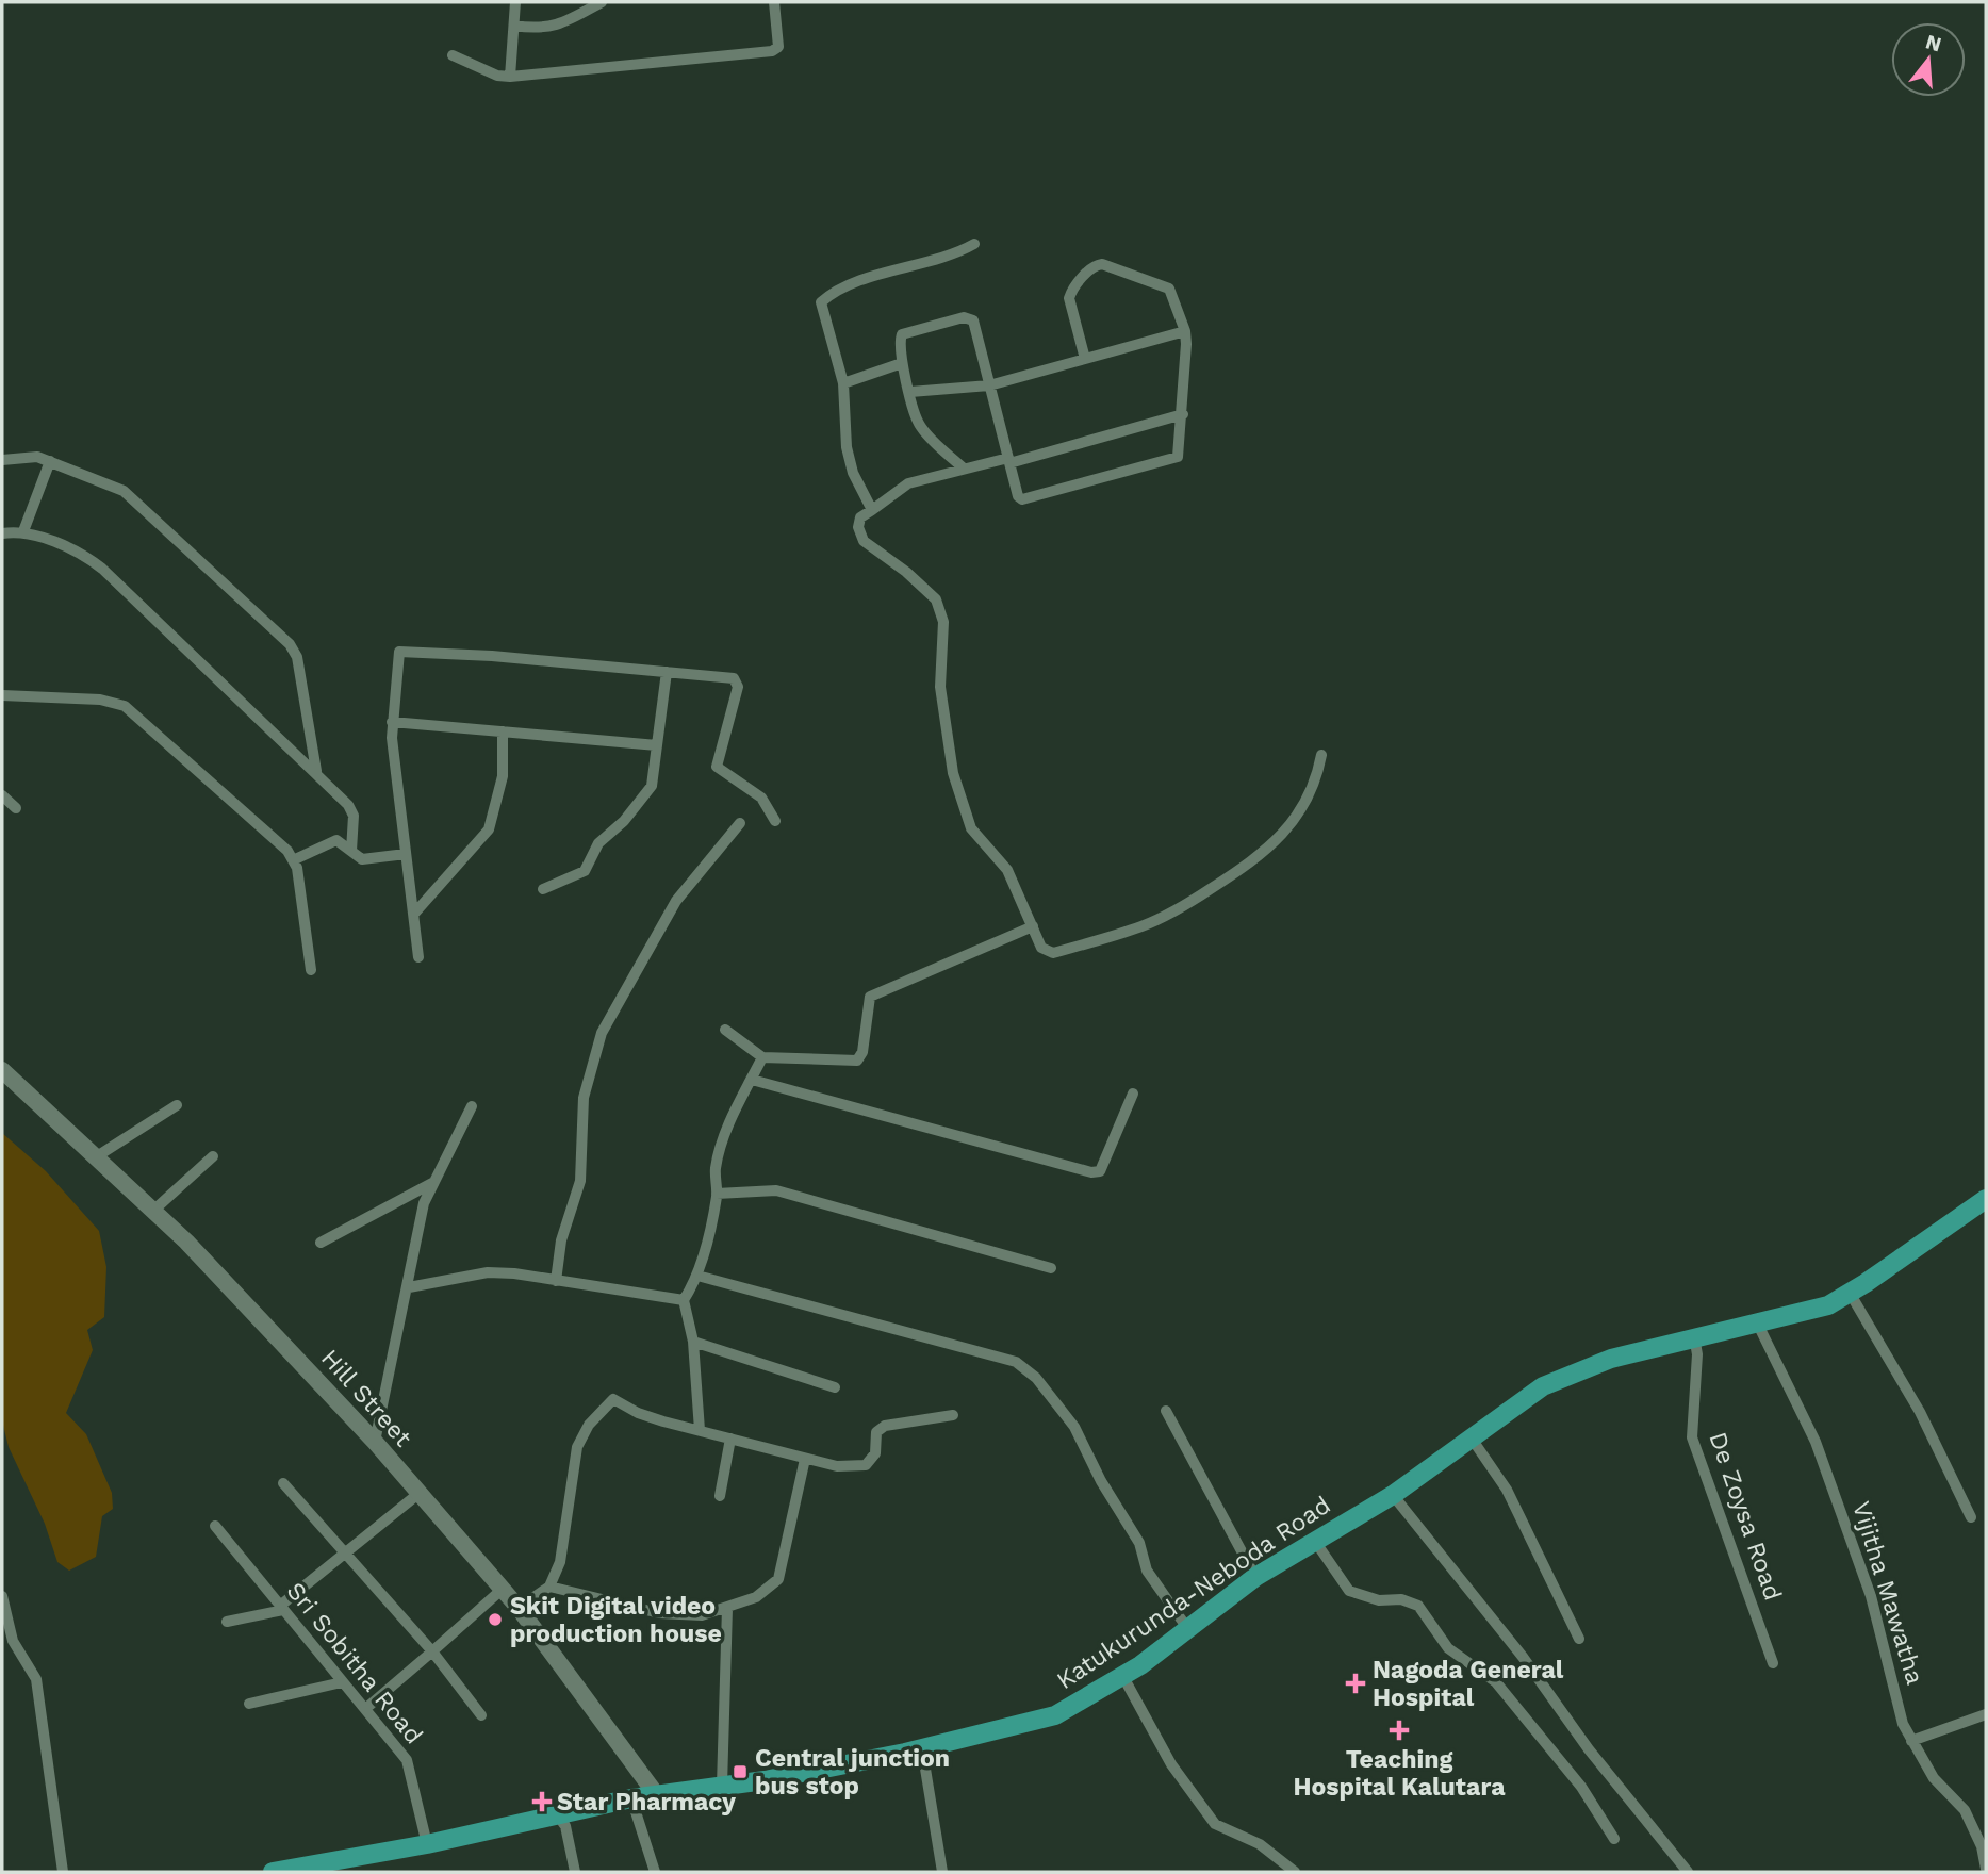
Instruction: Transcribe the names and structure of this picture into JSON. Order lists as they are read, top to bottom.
{
  "streets": {
    "main road": ["Hill Street", "Katukurunda-Neboda Road"],
    "street": ["De Zoysa Road", "Vijitha Mawatha", "Sri Sobitha Road"]
  },
  "crossings": [
    ["Hill Street", "Katukurunda-Neboda Road"],
    ["De Zoysa Road", "Katukurunda-Neboda Road"],
    ["Katukurunda-Neboda Road", "Vijitha Mawatha"],
    ["Katukurunda-Neboda Road", "Sri Sobitha Road"]
  ],
  "places": {
    "other": ["Skit Digital video production house"],
    "health": ["Nagoda General Hospital", "Teaching Hospital Kalutara", "Star Pharmacy"],
    "transit": ["Central junction bus stop"]
  },
  "north": "top"
}
